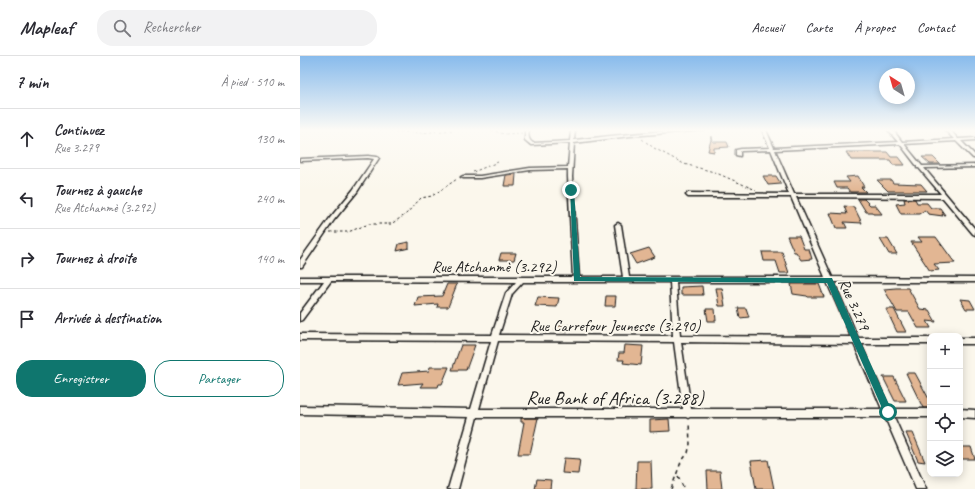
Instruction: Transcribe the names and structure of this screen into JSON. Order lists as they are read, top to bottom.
{
  "streets": {
    "street": [
      "Rue Atchanmè (3.292)",
      "Rue 3.279",
      "Rue Carrefour Jeunesse (3.290)",
      "Rue Bank of Africa (3.288)"
    ]
  },
  "crossings": [
    ["Rue Atchanmè (3.292)", "Rue 3.279"],
    ["Rue 3.279", "Rue Carrefour Jeunesse (3.290)"],
    ["Rue 3.279", "Rue Bank of Africa (3.288)"]
  ],
  "north": "top left",
  "page": {
    "header": "Mapleaf",
    "search": "Rechercher",
    "nav": [
      "Accueil",
      "Carte",
      "À propos",
      "Contact"
    ],
    "heading": ["7 min", "À pied · 510 m"],
    "list": [
      ["Continuez", "Rue 3.279", "130 m"],
      ["Tournez à gauche", "Rue Atchanmè (3.292)", "240 m"],
      ["Tournez à droite", "140 m"],
      "Arrivée à destination"
    ],
    "map_buttons": ["+", "−"],
    "buttons": ["Enregistrer", "Partager"]
  }
}
